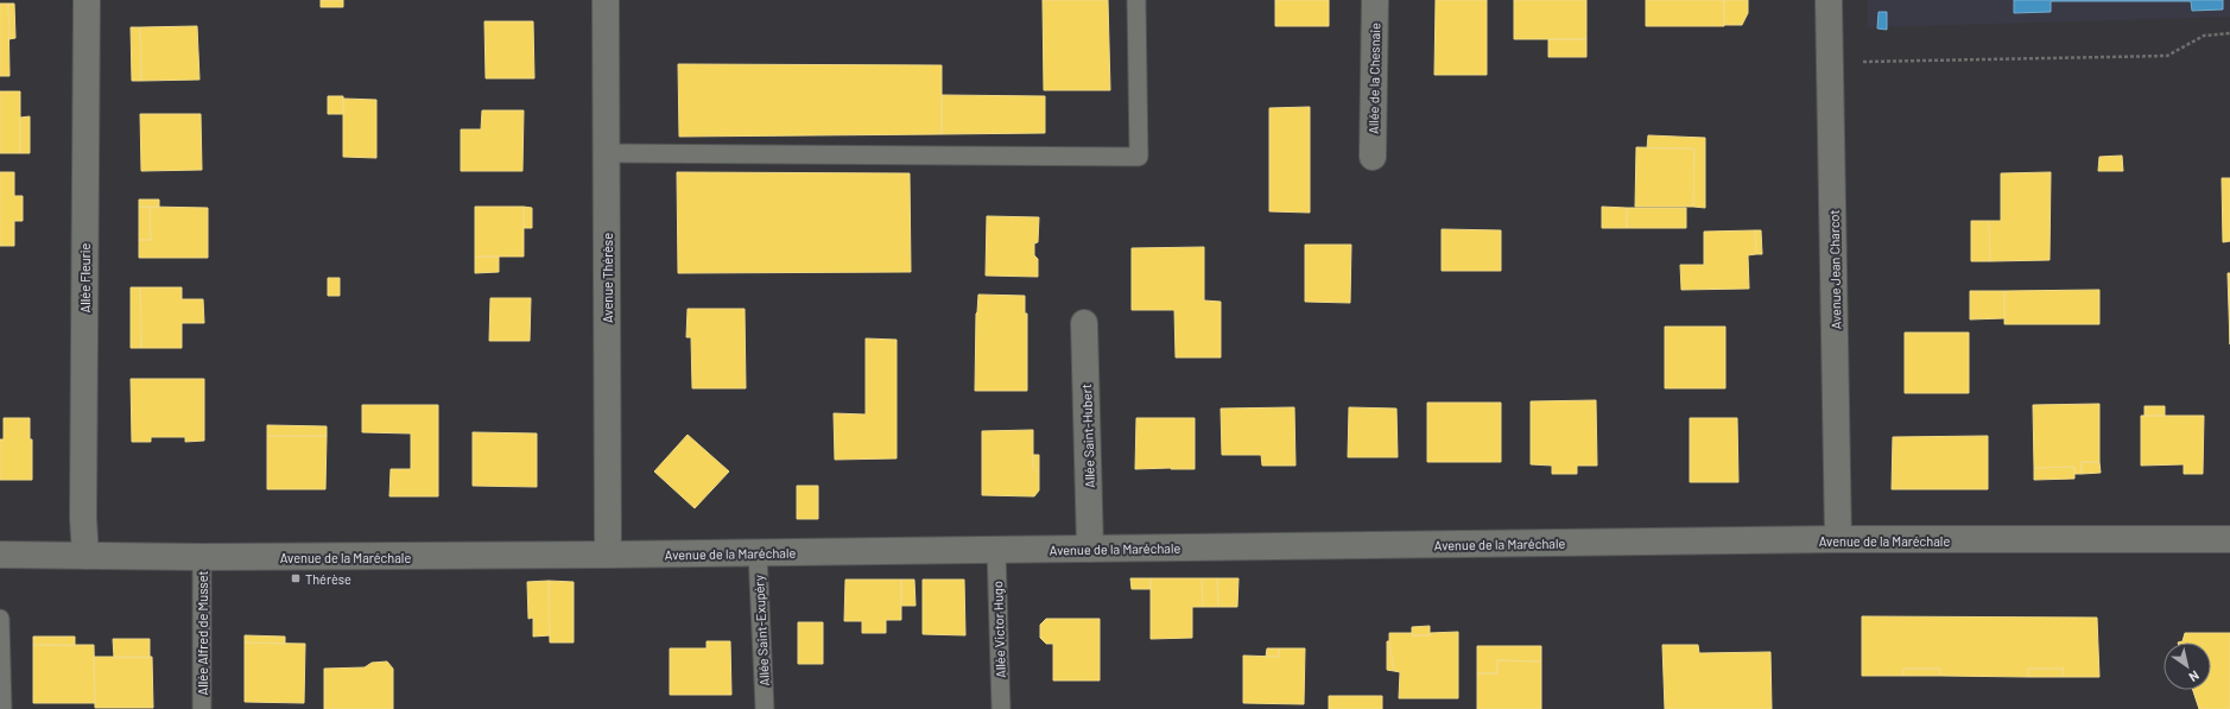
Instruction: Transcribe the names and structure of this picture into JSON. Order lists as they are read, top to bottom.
{
  "streets": {
    "street": [
      "Allée de la Chesnaie",
      "Avenue Jean Charcot",
      "Allée Fleurie",
      "Avenue Thérèse",
      "Allée Saint-Hubert",
      "Avenue de la Maréchale"
    ],
    "lane": ["Allée Victor Hugo", "Allée Saint-Exupéry", "Allée Alfred de Musset"]
  },
  "crossings": [
    ["Avenue Jean Charcot", "Avenue de la Maréchale"],
    ["Allée Fleurie", "Avenue de la Maréchale"],
    ["Avenue Thérèse", "Avenue de la Maréchale"],
    ["Allée Saint-Hubert", "Avenue de la Maréchale"],
    ["Avenue de la Maréchale", "Allée Victor Hugo"],
    ["Avenue de la Maréchale", "Allée Saint-Exupéry"],
    ["Avenue de la Maréchale", "Allée Alfred de Musset"]
  ],
  "places": {
    "transit": ["Thérèse"]
  },
  "north": "bottom right"
}
